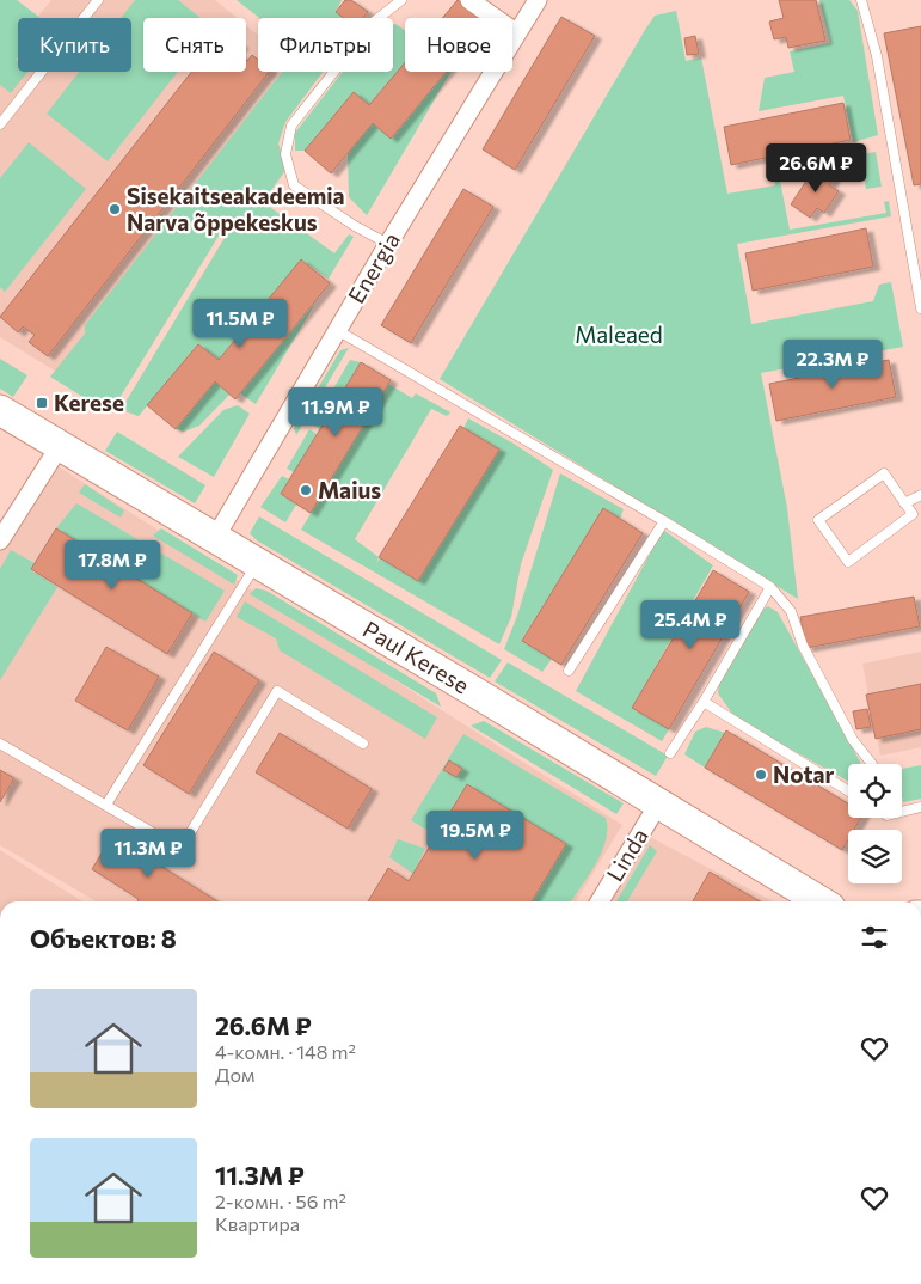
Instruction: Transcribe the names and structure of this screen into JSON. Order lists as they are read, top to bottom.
{
  "streets": {
    "highway": ["Paul Kerese"],
    "street": ["Energia", "Linda"]
  },
  "crossings": [
    ["Energia", "Paul Kerese"],
    ["Paul Kerese", "Linda"]
  ],
  "parks": ["Maleaed"],
  "places": {
    "other": ["Sisekaitseakadeemia Narva õppekeskus", "Maius", "Notar"],
    "transit": ["Kerese"]
  },
  "page": {
    "chip": [
      "Купить",
      "Снять",
      "Фильтры",
      "Новое"
    ],
    "price": [
      "26.6M ₽",
      "11.5M ₽",
      "22.3M ₽",
      "11.9M ₽",
      "17.8M ₽",
      "25.4M ₽",
      "19.5M ₽",
      "11.3M ₽"
    ],
    "heading": "Объектов: 8",
    "list": [
      {
        "name": "26.6M ₽",
        "note": "4-комн. · 148 m² · Дом"
      },
      {
        "name": "11.3M ₽",
        "note": "2-комн. · 56 m² · Квартира"
      }
    ]
  }
}
